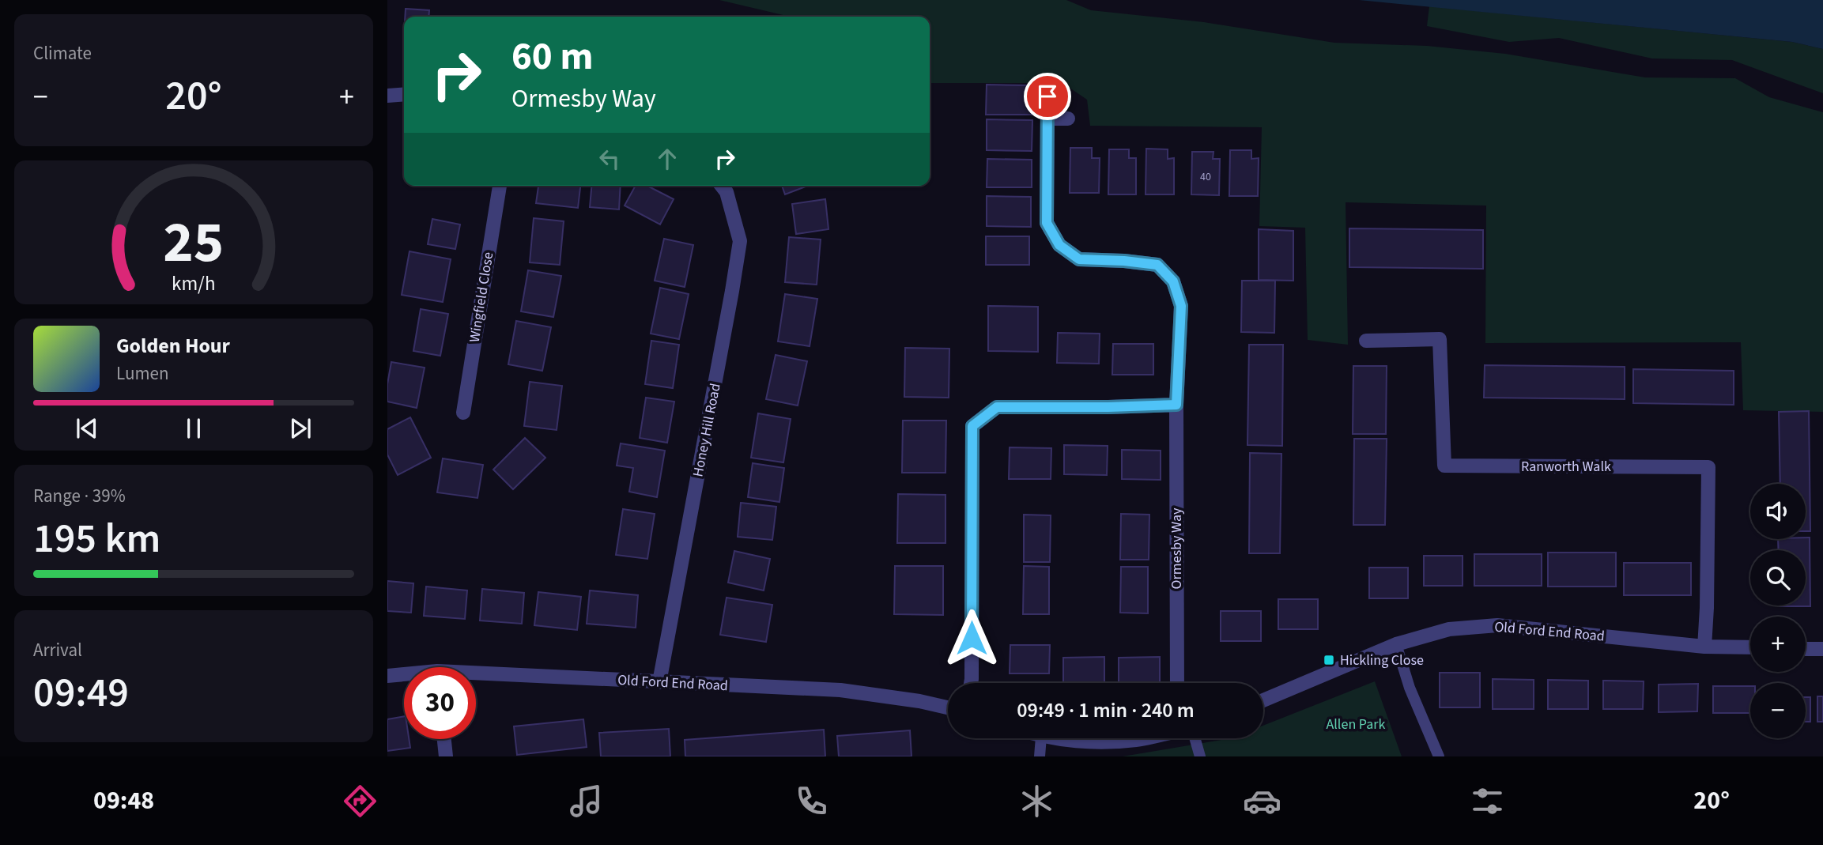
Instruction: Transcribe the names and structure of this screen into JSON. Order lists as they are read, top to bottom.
{
  "streets": {
    "street": [
      "Wingfield Close",
      "Honey Hill Road",
      "Ranworth Walk",
      "Ormesby Way",
      "Old Ford End Road"
    ]
  },
  "crossings": [
    ["Honey Hill Road", "Old Ford End Road"],
    ["Ranworth Walk", "Old Ford End Road"]
  ],
  "parks": ["Allen Park"],
  "places": {
    "transit": ["Hickling Close"]
  },
  "house_numbers": ["40"],
  "page": {
    "tile": [
      "Climate",
      ["Range · 39%", "195 km"],
      ["Arrival", "09:49"]
    ],
    "turn": ["60 m", "Ormesby Way"],
    "heat": ["−", "20°", "+"],
    "song": ["Golden Hour", "Lumen"],
    "map_buttons": ["+", "−"],
    "limit": "30",
    "trip": "09:49 · 1 min · 240 m",
    "tabs": ["09:48", "20°"],
    "gauge": ["25", "km/h"]
  }
}
